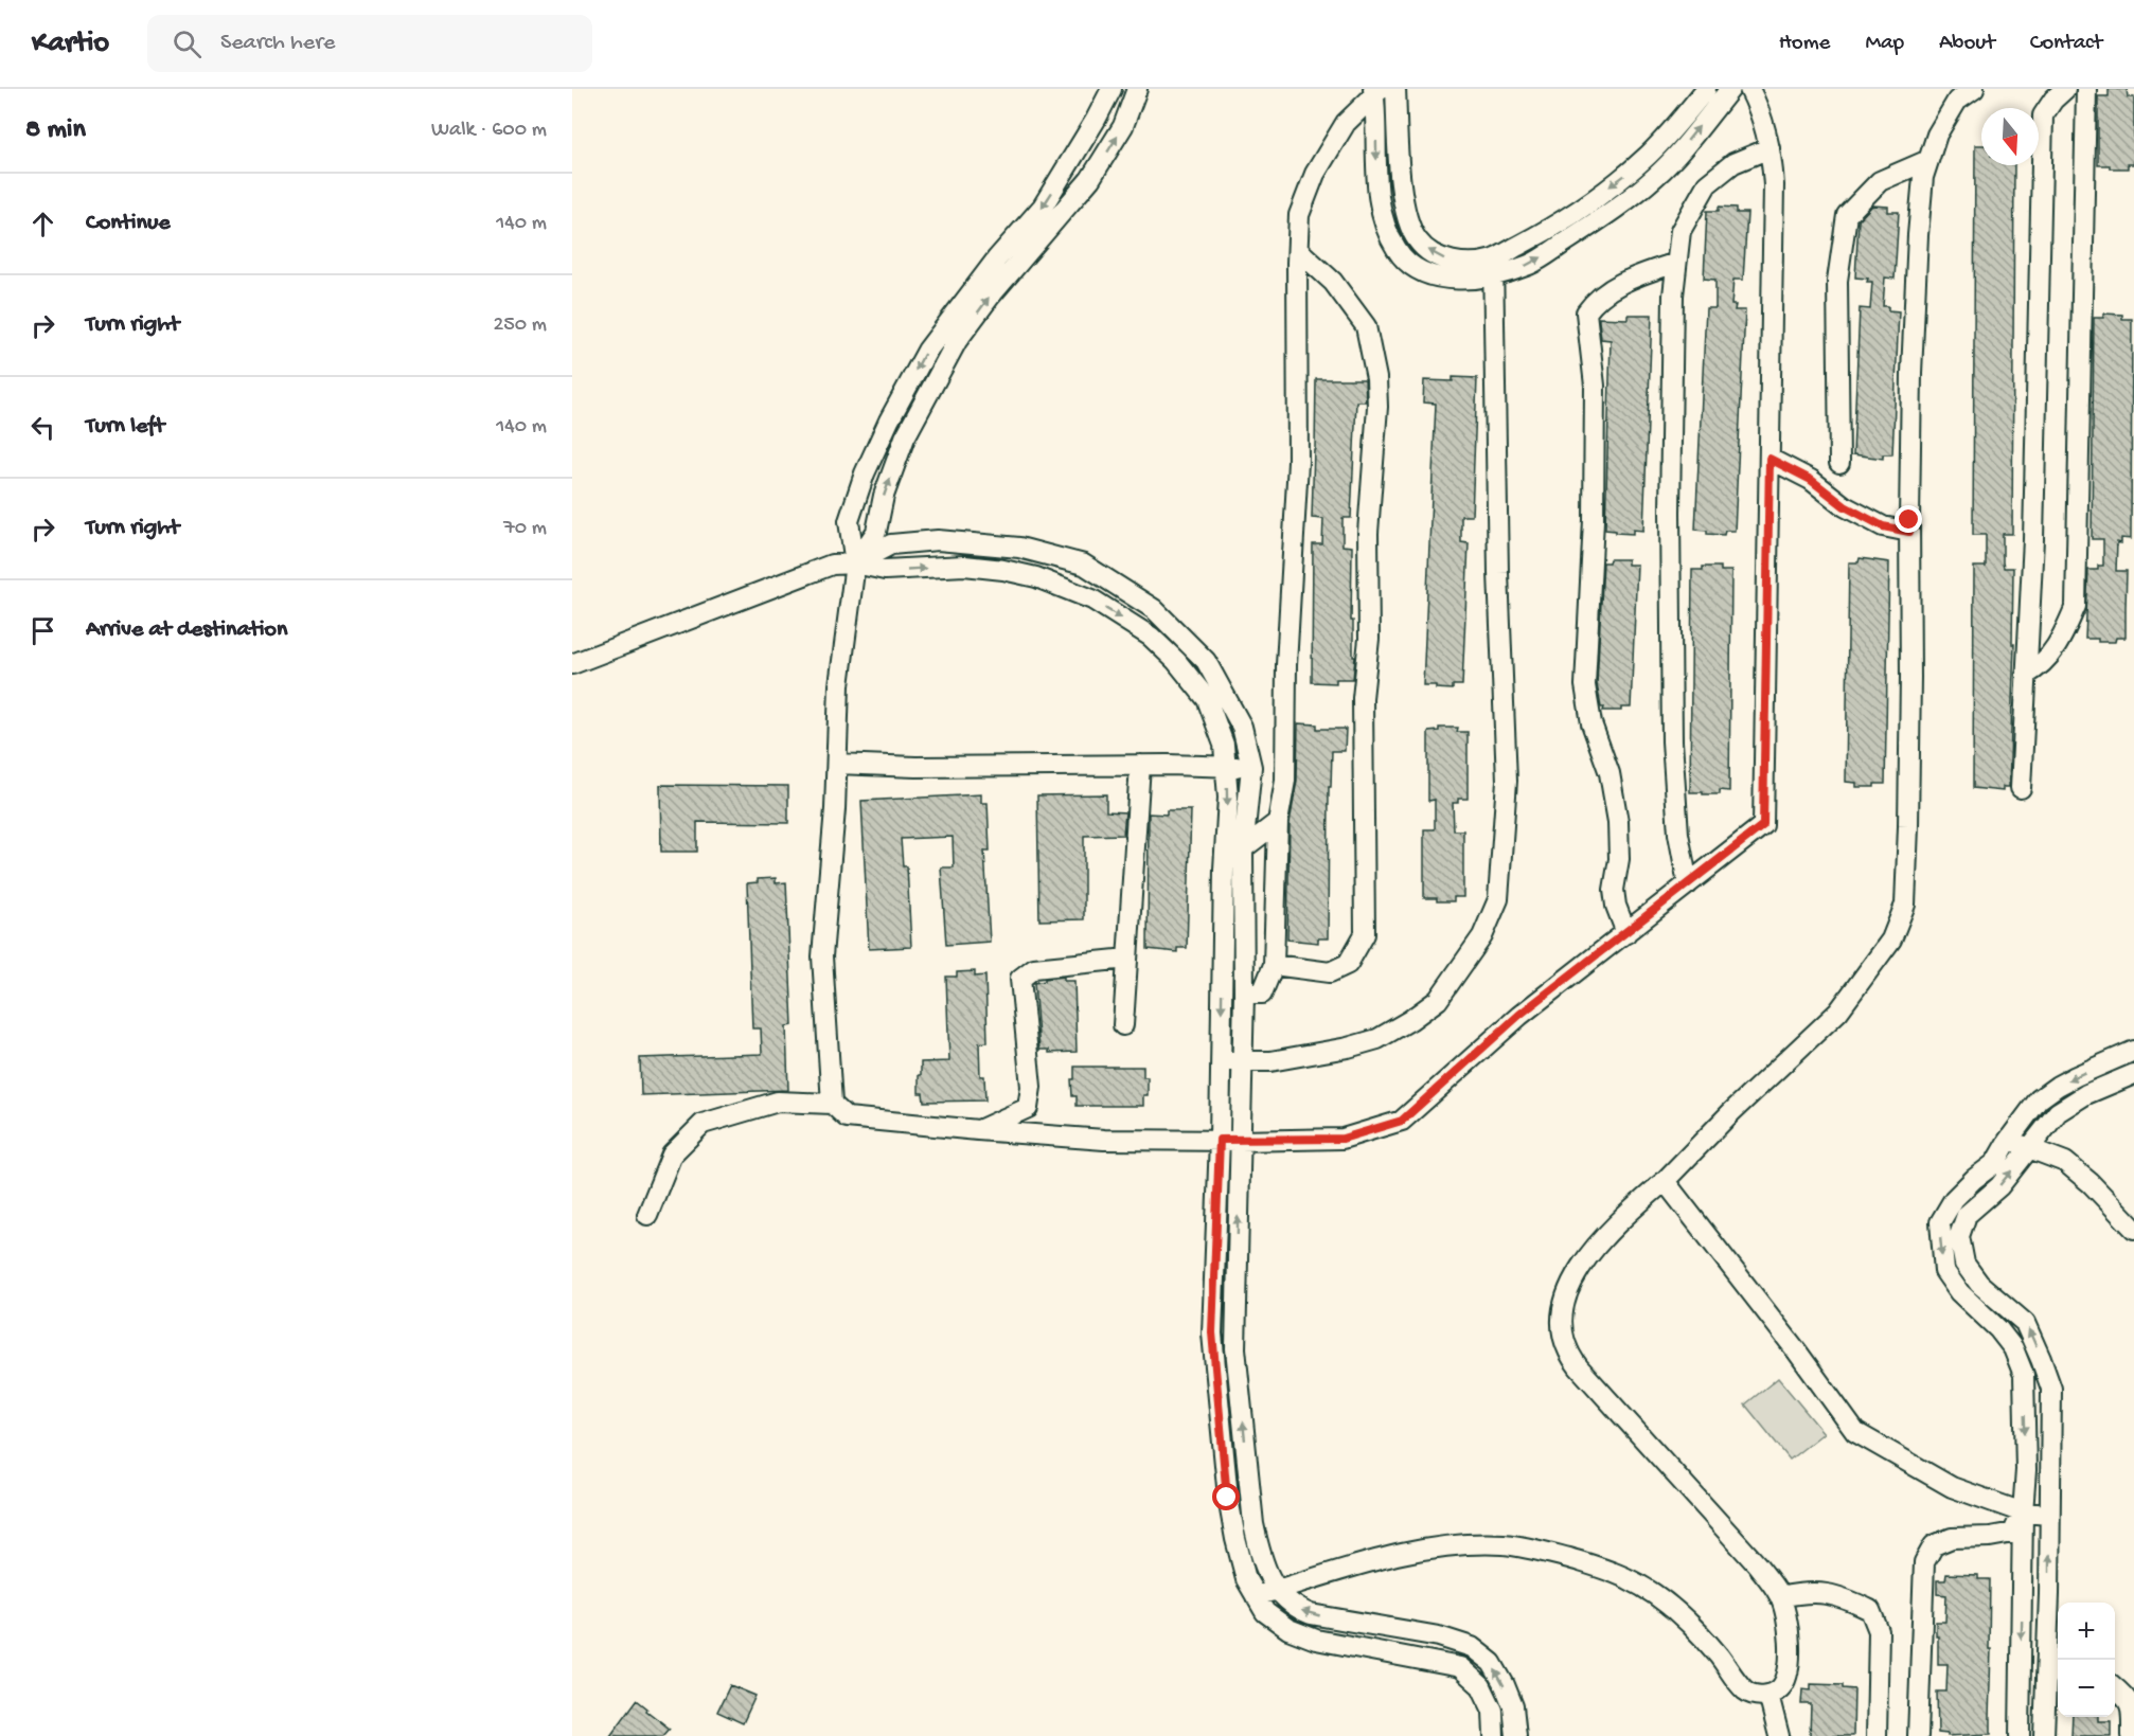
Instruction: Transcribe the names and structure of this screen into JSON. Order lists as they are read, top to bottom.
{
  "north": "bottom",
  "page": {
    "header": "Kartio",
    "search": "Search here",
    "nav": [
      "Home",
      "Map",
      "About",
      "Contact"
    ],
    "heading": ["8 min", "Walk · 600 m"],
    "list": [
      ["Continue", "140 m"],
      ["Turn right", "250 m"],
      ["Turn left", "140 m"],
      ["Turn right", "70 m"],
      "Arrive at destination"
    ],
    "map_buttons": ["+", "−"]
  }
}
